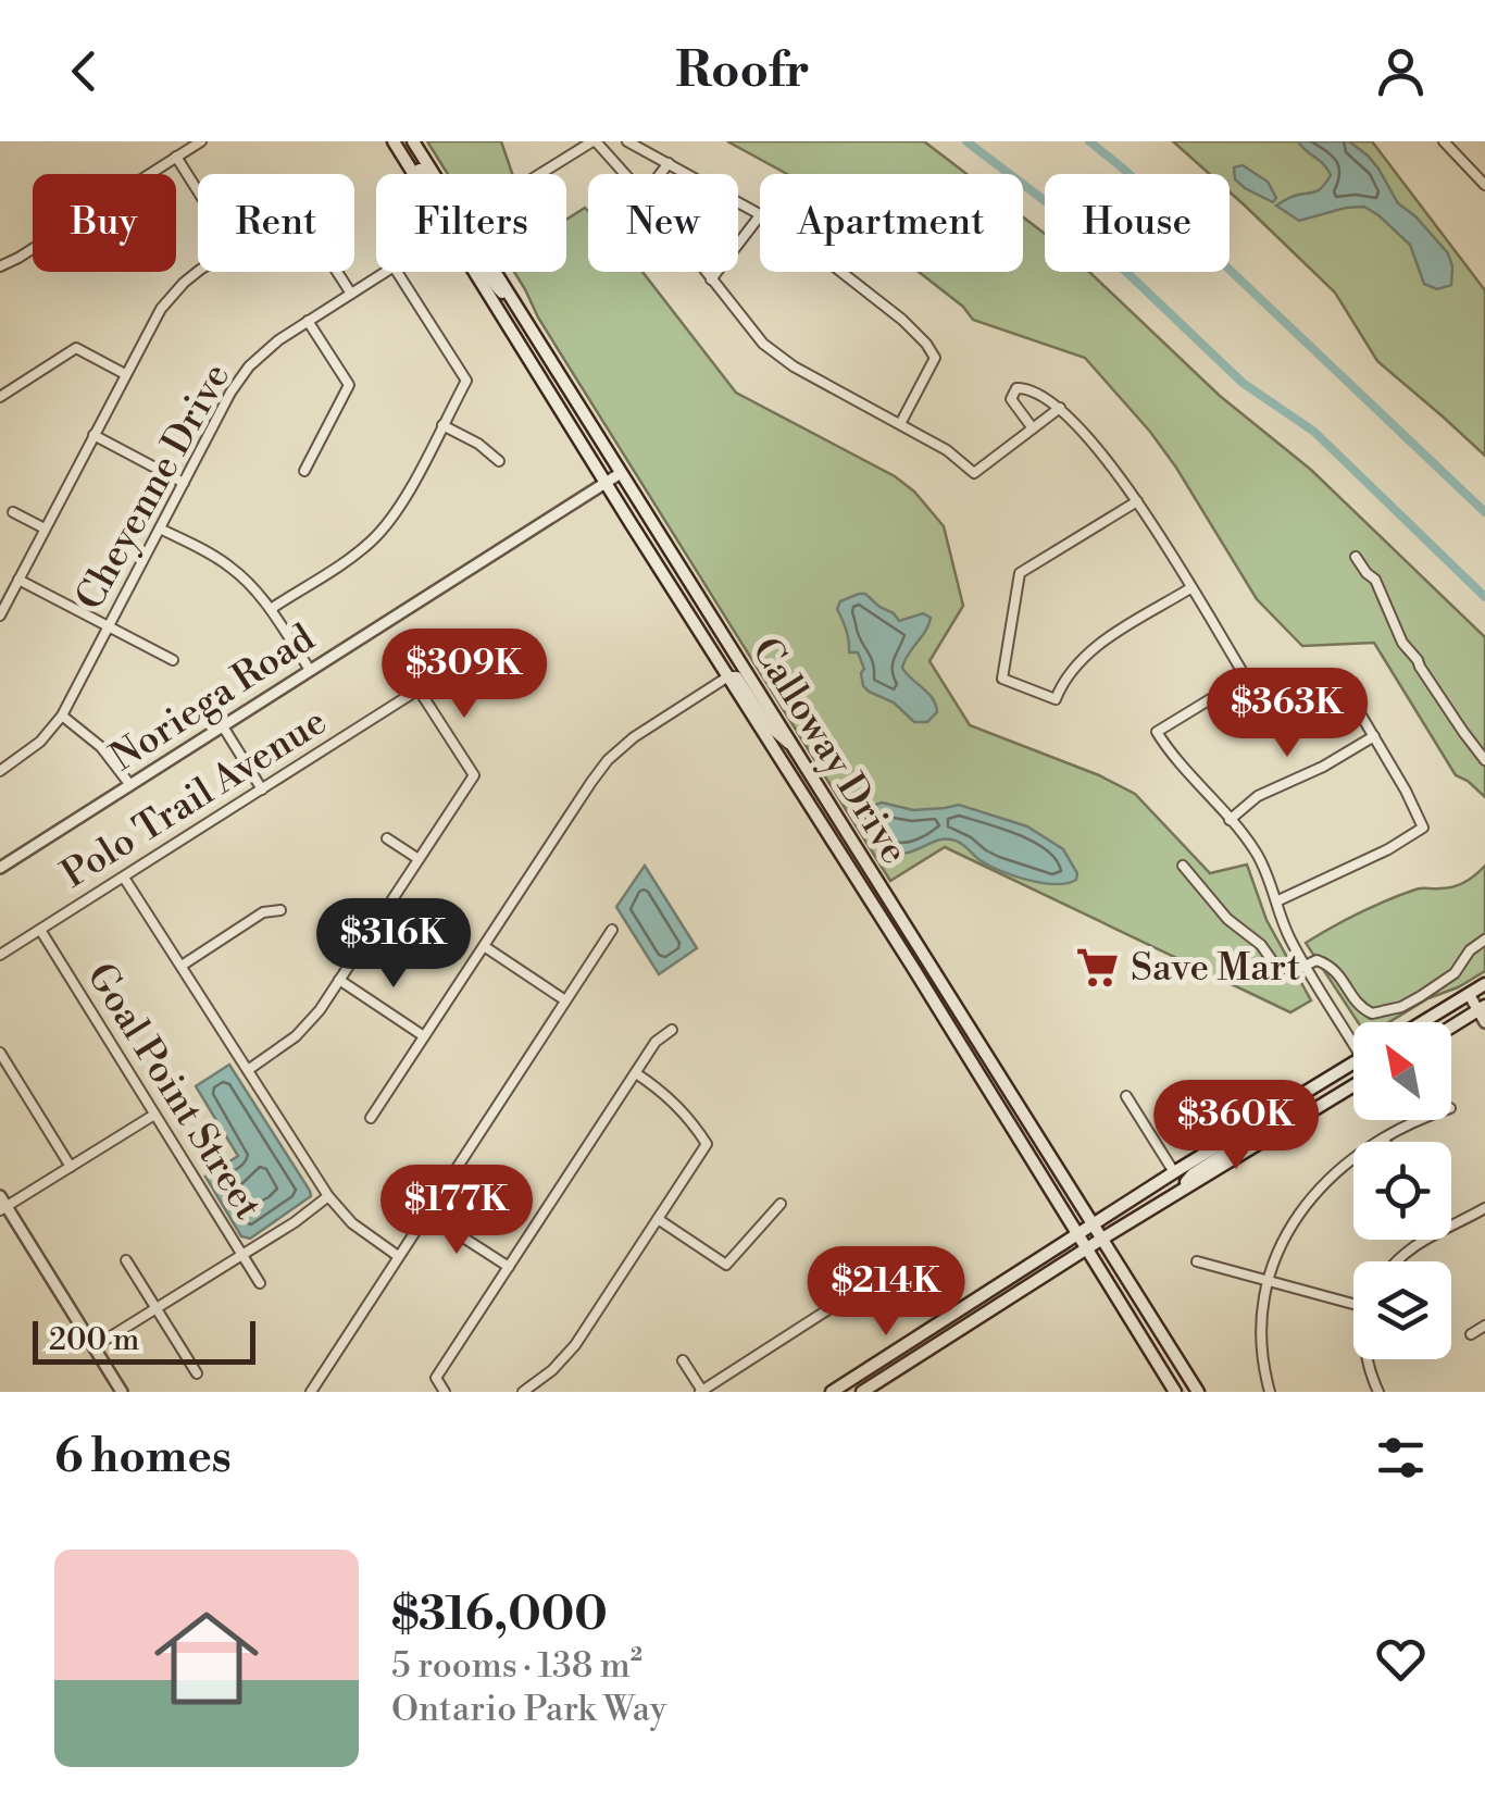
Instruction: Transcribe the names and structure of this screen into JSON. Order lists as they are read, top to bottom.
{
  "streets": {
    "main road": ["Calloway Drive"],
    "street": [
      "Cheyenne Drive",
      "Noriega Road",
      "Polo Trail Avenue",
      "Goal Point Street"
    ]
  },
  "crossings": [
    ["Noriega Road", "Calloway Drive"],
    ["Polo Trail Avenue", "Goal Point Street"]
  ],
  "places": {
    "supermarket": ["Save Mart"]
  },
  "scale_bar": "200 m",
  "north": "top left",
  "page": {
    "header": "Roofr",
    "chip": [
      "Buy",
      "Rent",
      "Filters",
      "New",
      "Apartment",
      "House"
    ],
    "price": [
      "$309K",
      "$363K",
      "$316K",
      "$360K",
      "$177K",
      "$214K"
    ],
    "scale": "200 m",
    "heading": "6 homes",
    "list": [
      {
        "name": "$316,000",
        "note": "5 rooms · 138 m² · Ontario Park Way"
      }
    ]
  }
}
